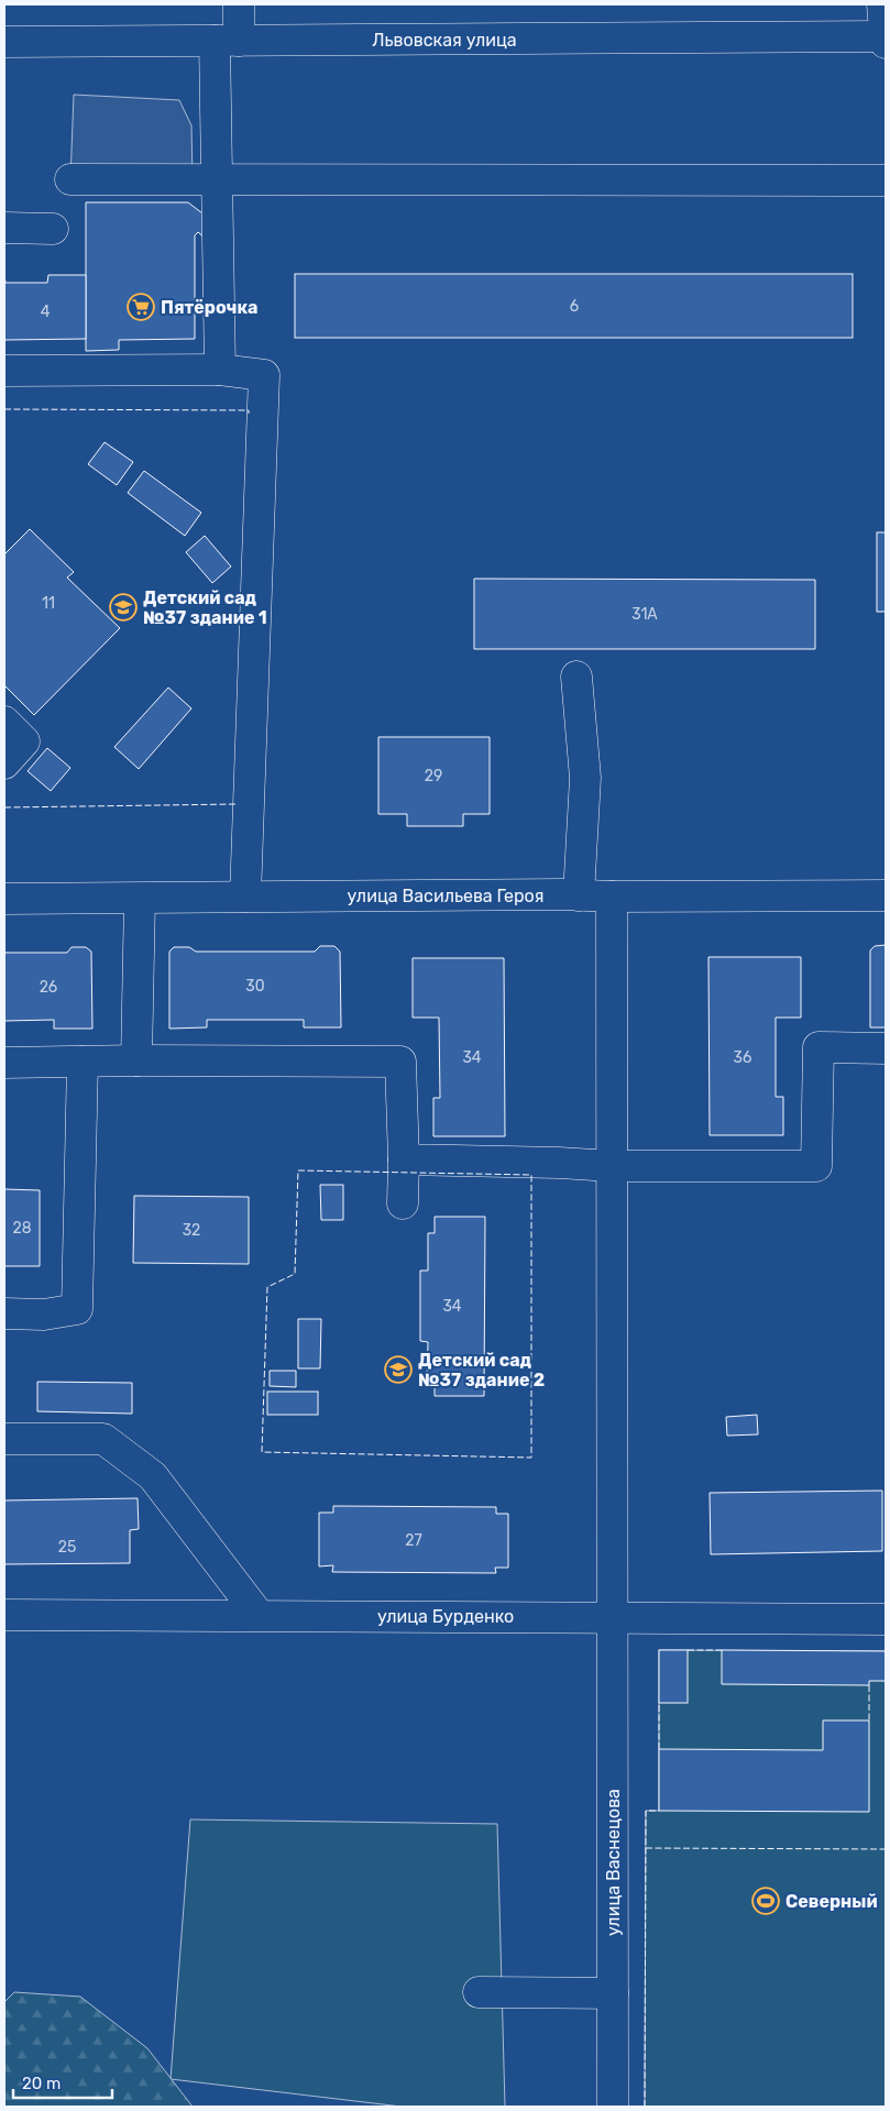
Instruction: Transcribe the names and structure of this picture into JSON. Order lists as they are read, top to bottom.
{
  "streets": {
    "street": [
      "Львовская улица",
      "улица Васильева Героя",
      "улица Бурденко",
      "улица Васнецова"
    ]
  },
  "crossings": [
    ["улица Васильева Героя", "улица Васнецова"],
    ["улица Бурденко", "улица Васнецова"]
  ],
  "places": {
    "supermarket": ["Пятёрочка"],
    "school or university": ["Детский сад №37 здание 1", "Детский сад №37 здание 2"],
    "sports": ["Северный"]
  },
  "house_numbers": [
    "6",
    "4",
    "11",
    "31А",
    "29",
    "30",
    "26",
    "34",
    "36",
    "28",
    "32",
    "34",
    "27",
    "25"
  ],
  "scale_bar": "20 m"
}
